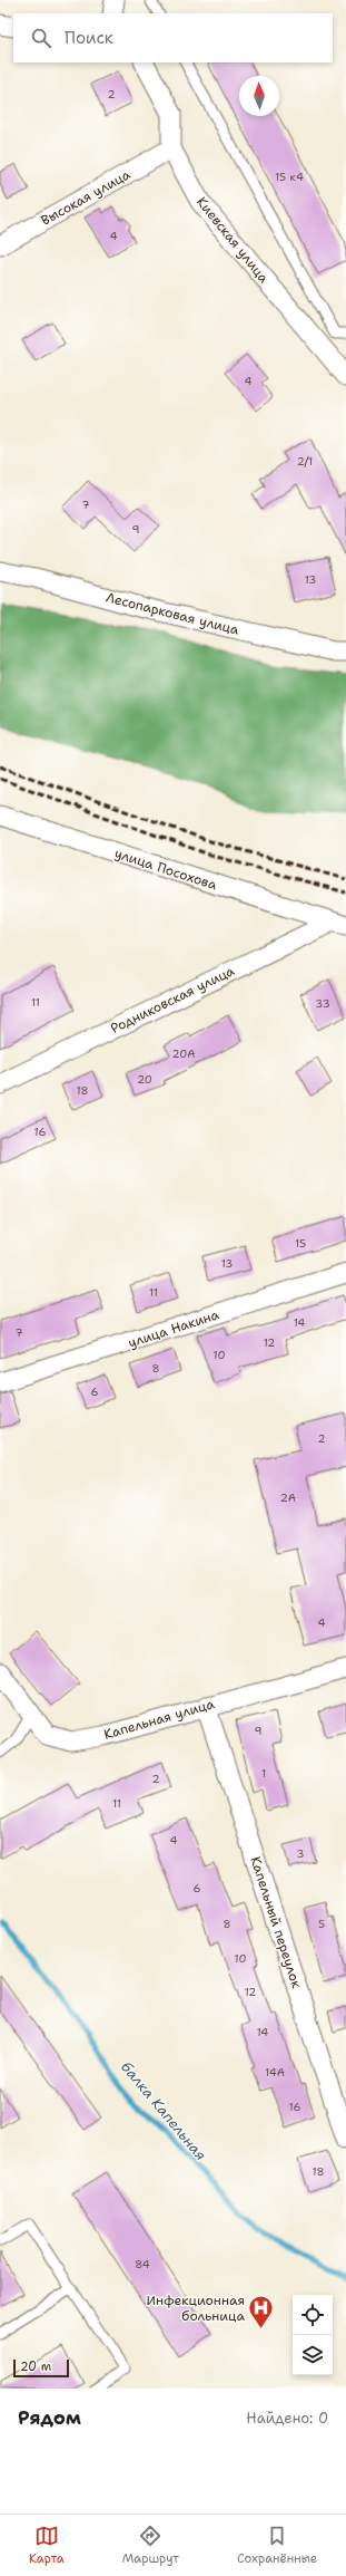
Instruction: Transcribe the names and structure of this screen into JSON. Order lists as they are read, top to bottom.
{
  "streets": {
    "street": [
      "Высокая улица",
      "Киевская улица",
      "Лесопарковая улица",
      "улица Посохова",
      "Родниковская улица",
      "улица Накина",
      "Капельная улица",
      "Капельный переулок"
    ]
  },
  "crossings": [
    ["Высокая улица", "Киевская улица"],
    ["улица Посохова", "Родниковская улица"],
    ["Капельная улица", "Капельный переулок"]
  ],
  "water": ["балка Капельная"],
  "places": {
    "hospital": ["Инфекционная больница"]
  },
  "house_numbers": [
    "2",
    "15 к4",
    "4",
    "4",
    "2/1",
    "7",
    "9",
    "13",
    "11",
    "33",
    "20А",
    "20",
    "18",
    "16",
    "15",
    "13",
    "11",
    "14",
    "7",
    "12",
    "10",
    "8",
    "6",
    "2",
    "2А",
    "4",
    "9",
    "1",
    "2",
    "11",
    "4",
    "3",
    "6",
    "8",
    "5",
    "10",
    "12",
    "14",
    "14А",
    "16",
    "18",
    "84"
  ],
  "scale_bar": "20 m",
  "north": "top",
  "page": {
    "search": "Поиск",
    "scale": "20 m",
    "heading": ["Рядом", "Найдено: 0"],
    "nav": ["Карта", "Маршрут", "Сохранённые"]
  }
}
